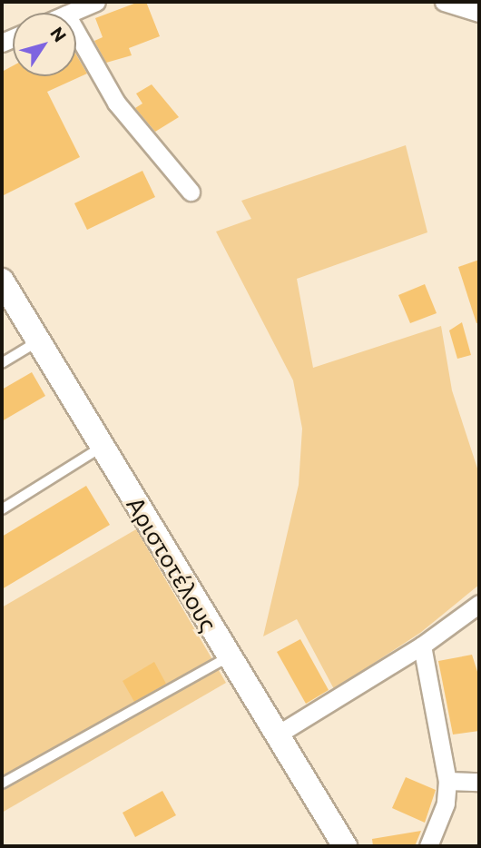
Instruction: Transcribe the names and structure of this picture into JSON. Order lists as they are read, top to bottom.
{
  "streets": {
    "main road": ["Αριστοτέλους"]
  },
  "north": "top right"
}
